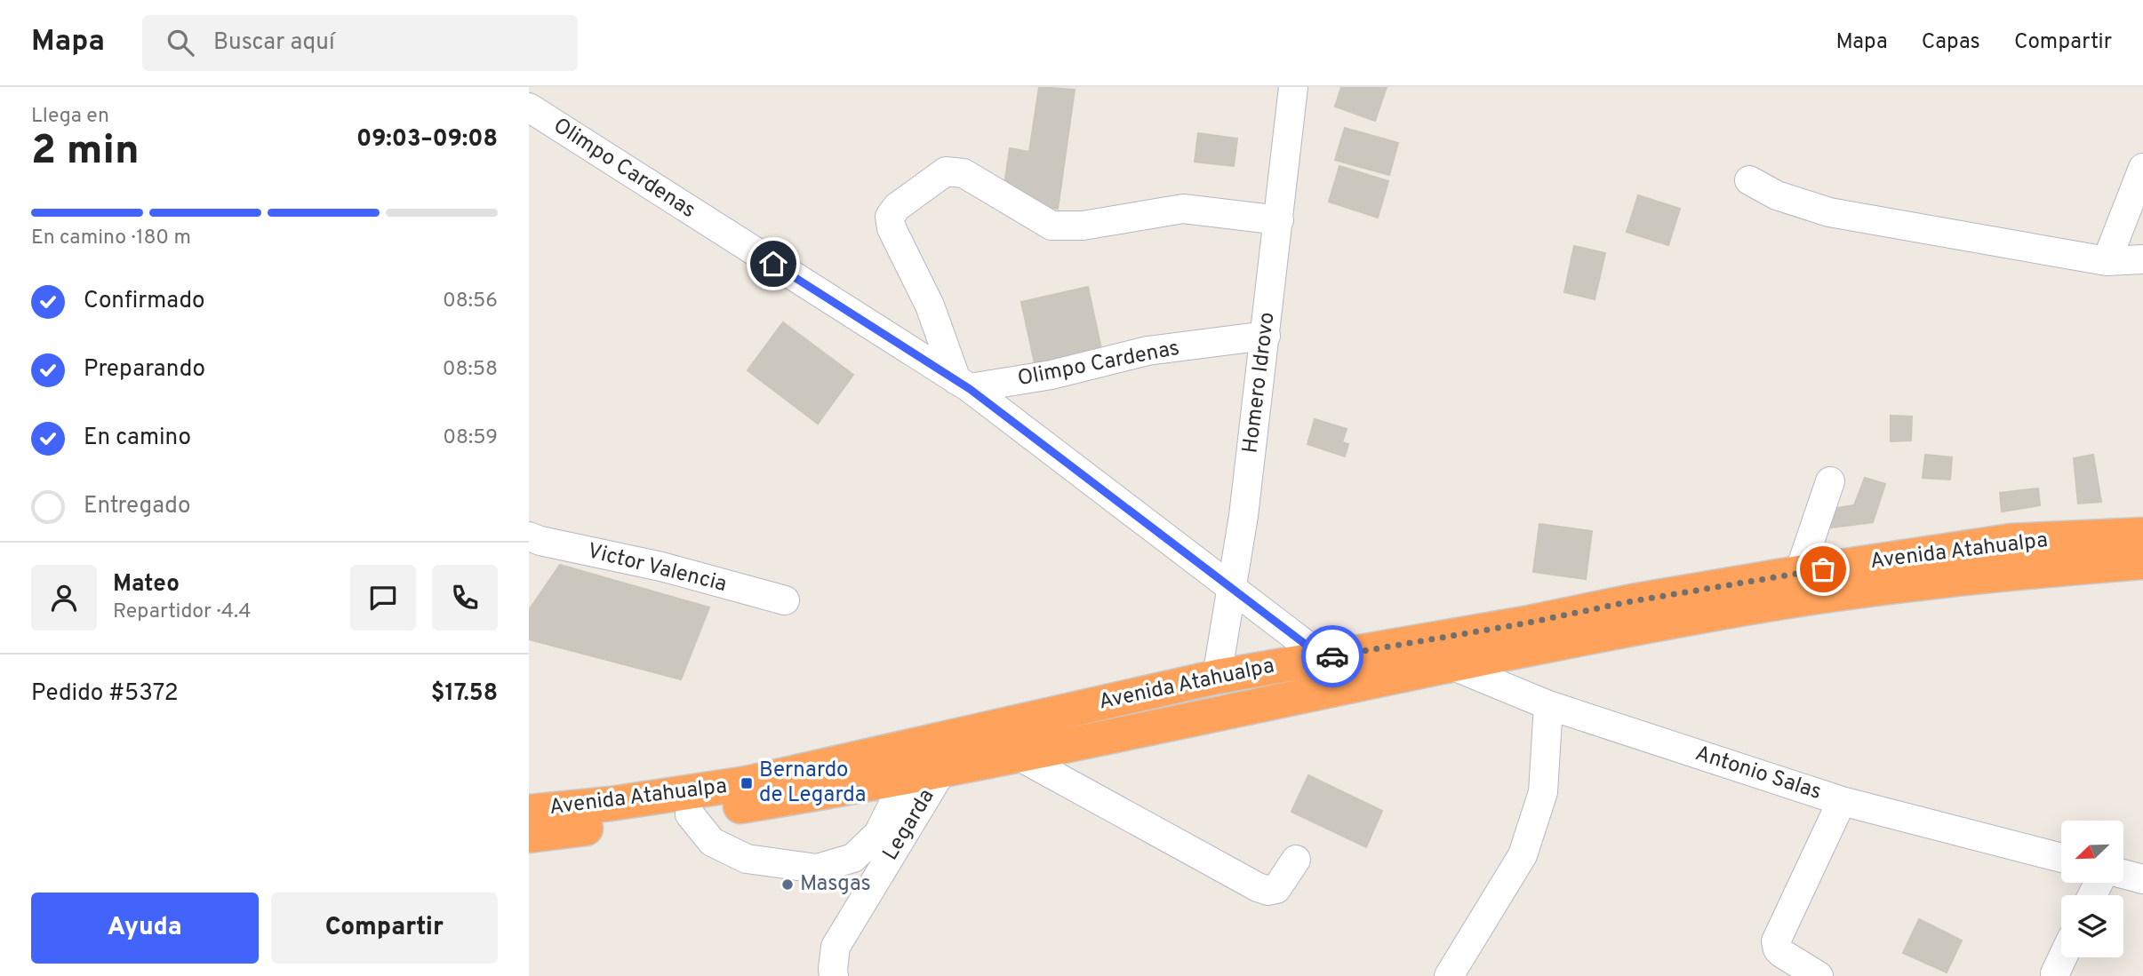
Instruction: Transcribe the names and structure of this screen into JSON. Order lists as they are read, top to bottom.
{
  "streets": {
    "highway": ["Avenida Atahualpa"],
    "street": [
      "Olimpo Cardenas",
      "Homero Idrovo",
      "Victor Valencia",
      "Antonio Salas",
      "Legarda"
    ]
  },
  "crossings": [
    ["Olimpo Cardenas", "Homero Idrovo"],
    ["Homero Idrovo", "Avenida Atahualpa"],
    ["Avenida Atahualpa", "Antonio Salas"],
    ["Avenida Atahualpa", "Legarda"]
  ],
  "places": {
    "transit": ["Bernardo de Legarda"],
    "other": ["Masgas"]
  },
  "north": "bottom left",
  "page": {
    "header": "Mapa",
    "search": "Buscar aquí",
    "nav": ["Mapa", "Capas", "Compartir"],
    "heading": ["2 min", "Llega en", "09:03–09:08"],
    "panel": [
      "Mateo",
      "Repartidor · 4.4",
      "Pedido #5372",
      "$17.58"
    ],
    "bar": "En camino · 180 m",
    "list": [
      ["Confirmado", "08:56"],
      ["Preparando", "08:58"],
      ["En camino", "08:59"],
      "Entregado"
    ],
    "buttons": ["Ayuda", "Compartir"]
  }
}
